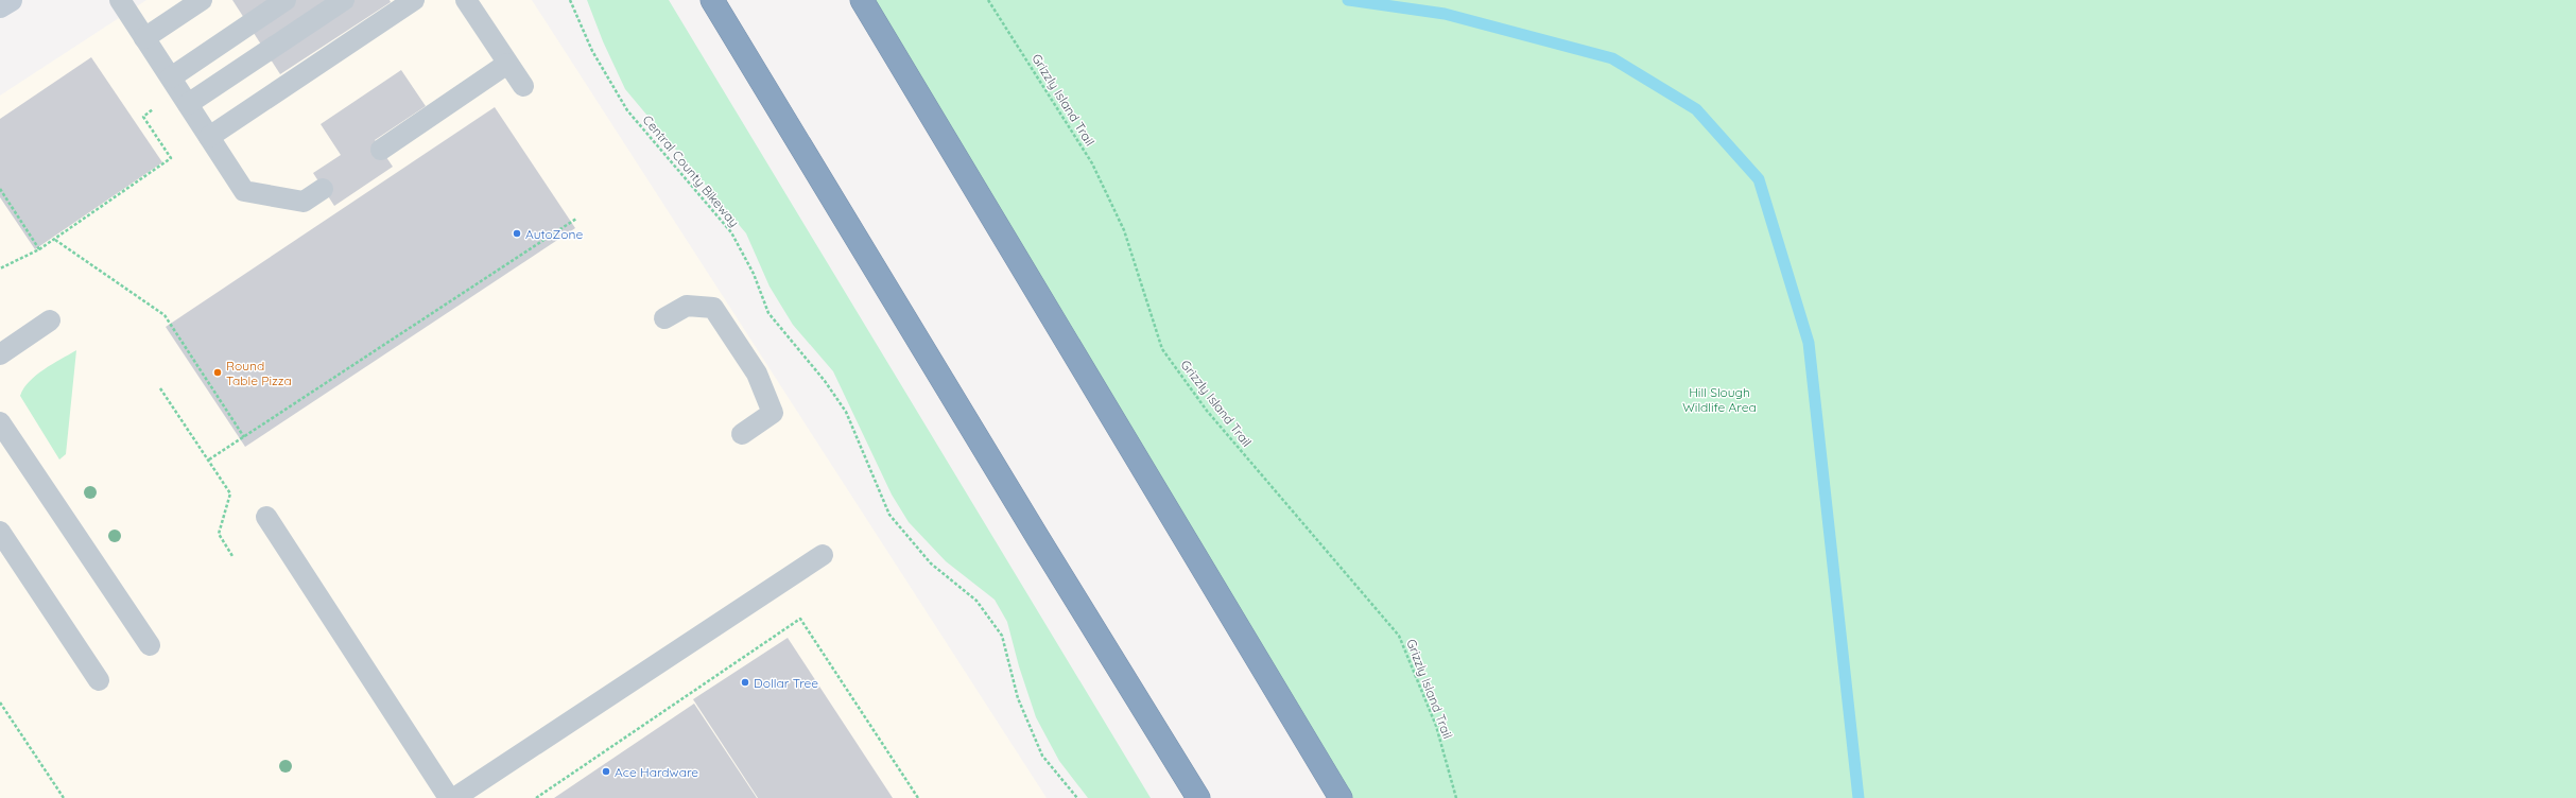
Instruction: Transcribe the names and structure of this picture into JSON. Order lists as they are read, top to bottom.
{
  "streets": {
    "path": ["Grizzly Island Trail", "Central County Bikeway"]
  },
  "parks": ["Hill Slough Wildlife Area"],
  "places": [
    "AutoZone",
    "Round Table Pizza",
    "Dollar Tree",
    "Ace Hardware"
  ]
}
